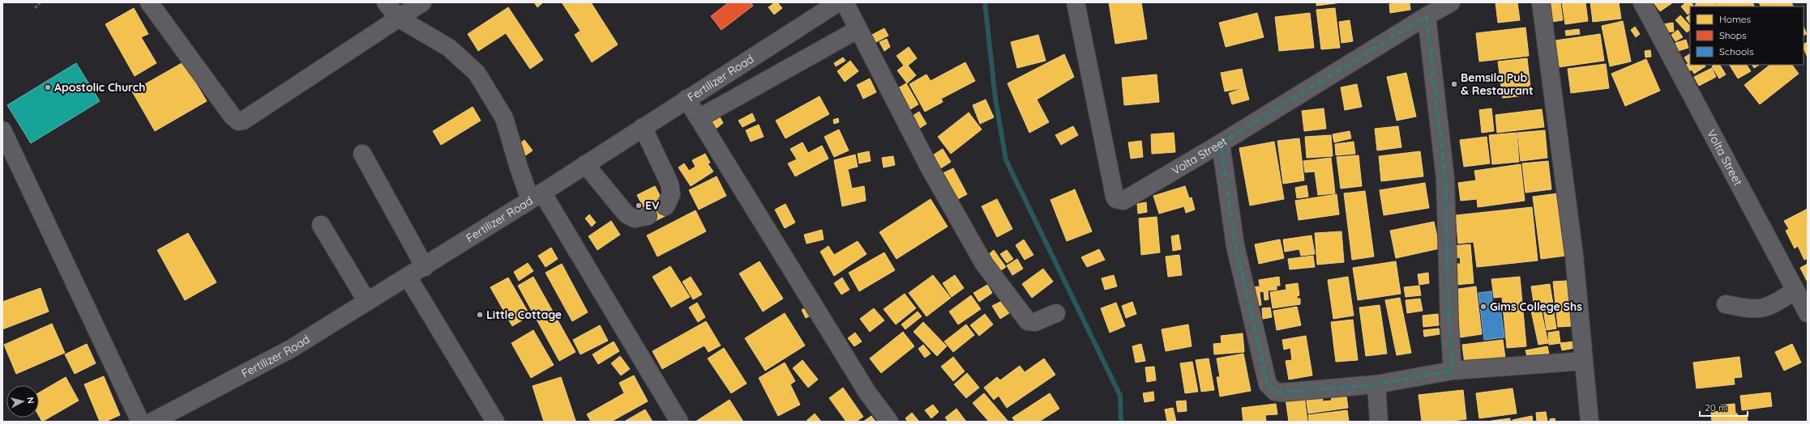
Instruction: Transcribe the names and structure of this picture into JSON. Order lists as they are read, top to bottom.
{
  "streets": {
    "street": ["Fertilizer Road", "Volta Street"]
  },
  "places": [
    "Bemsila Pub & Restaurant",
    "Apostolic Church",
    "EV",
    "Gims College Shs",
    "Little Cottage"
  ],
  "legend": ["Homes", "Shops", "Schools"],
  "scale_bar": "20 m",
  "north": "right"
}
